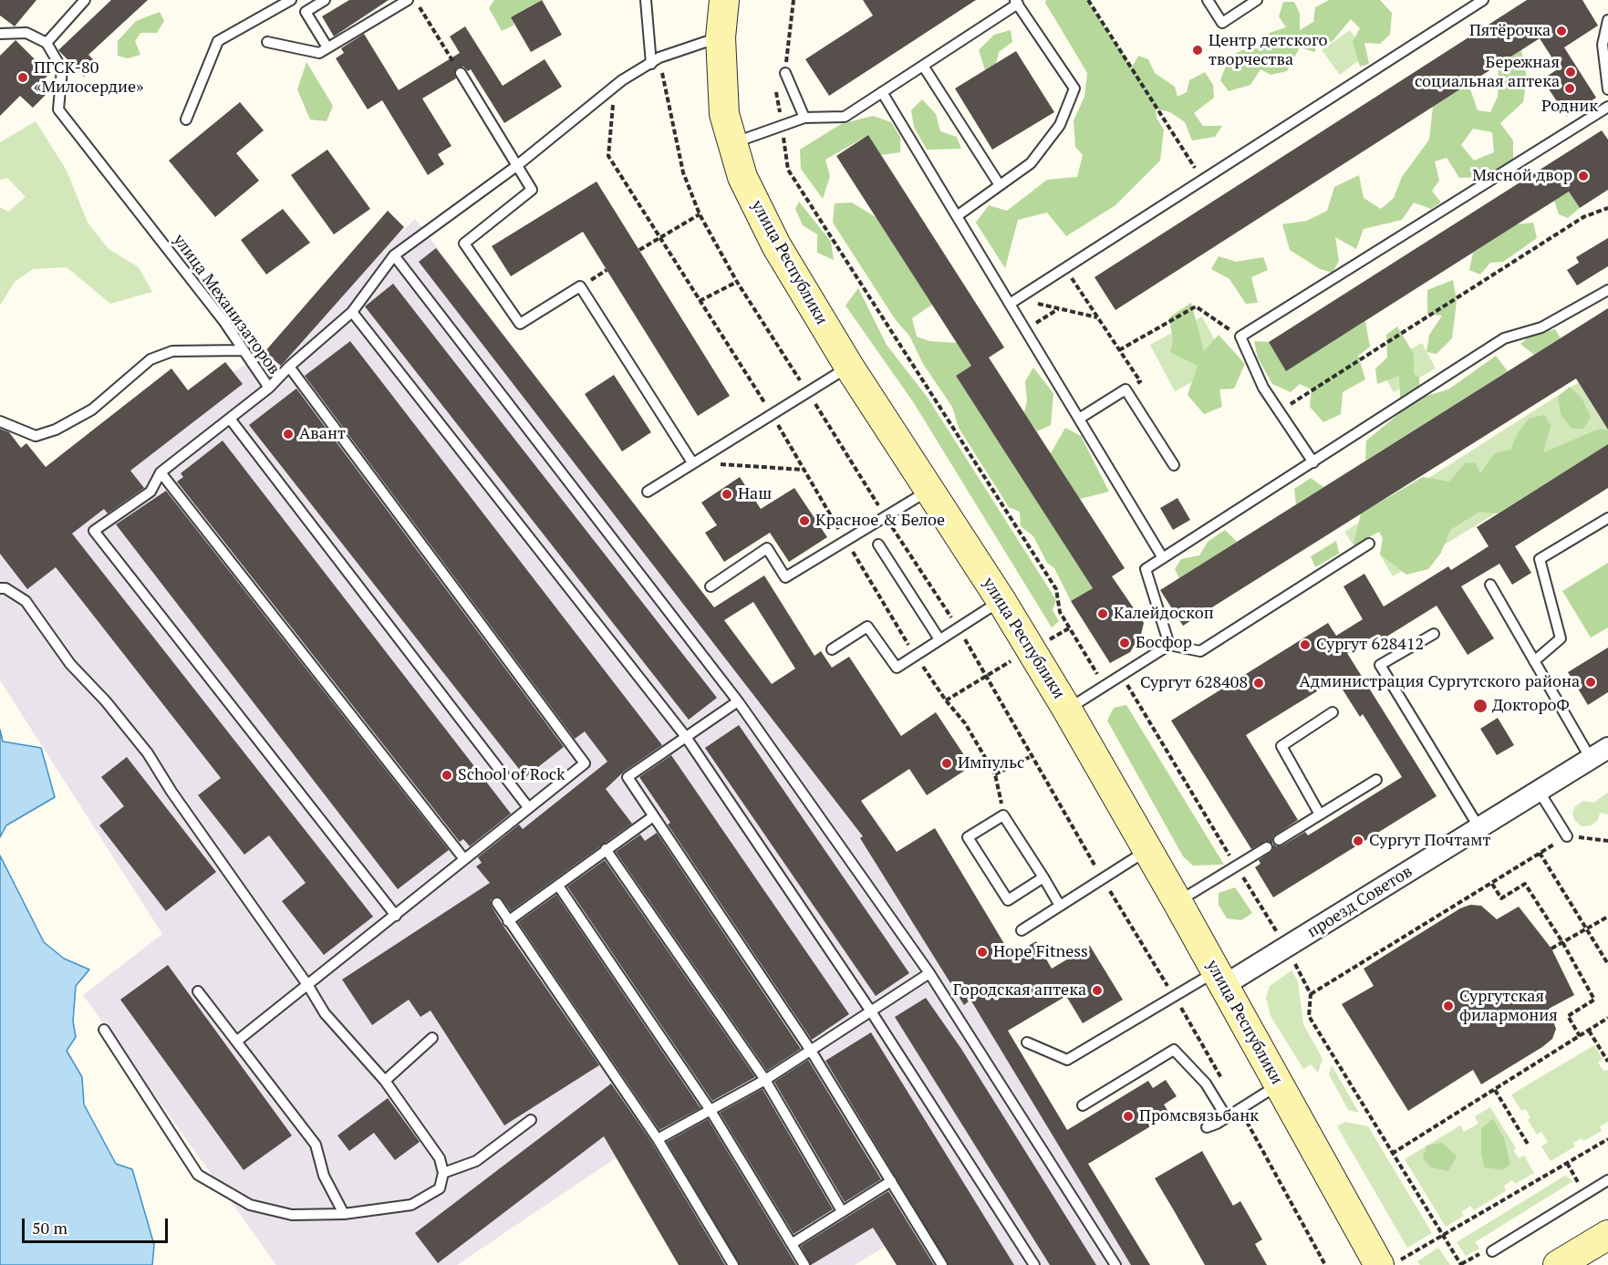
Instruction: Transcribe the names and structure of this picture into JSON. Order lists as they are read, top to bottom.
{
  "streets": {
    "main road": ["улица Республики"],
    "street": ["проезд Советов"],
    "lane": ["улица Механизаторов"]
  },
  "crossings": [
    ["улица Республики", "улица Механизаторов"],
    ["улица Республики", "проезд Советов"]
  ],
  "places": [
    "Пятёрочка",
    "Центр детского творчества",
    "Бережная социальная аптека",
    "ПГСК-80 «Милосердие»",
    "Родник",
    "Мясной двор",
    "Авант",
    "Наш",
    "Красное & Белое",
    "Калейдоскоп",
    "Босфор",
    "Сургут 628412",
    "Администрация Сургутского района",
    "Сургут 628408",
    "ДоктороФ",
    "Импульс",
    "School of Rock",
    "Сургут Почтамт",
    "Hope Fitness",
    "Городская аптека",
    "Сургутская филармония",
    "Промсвязьбанк"
  ],
  "scale_bar": "50 m"
}
